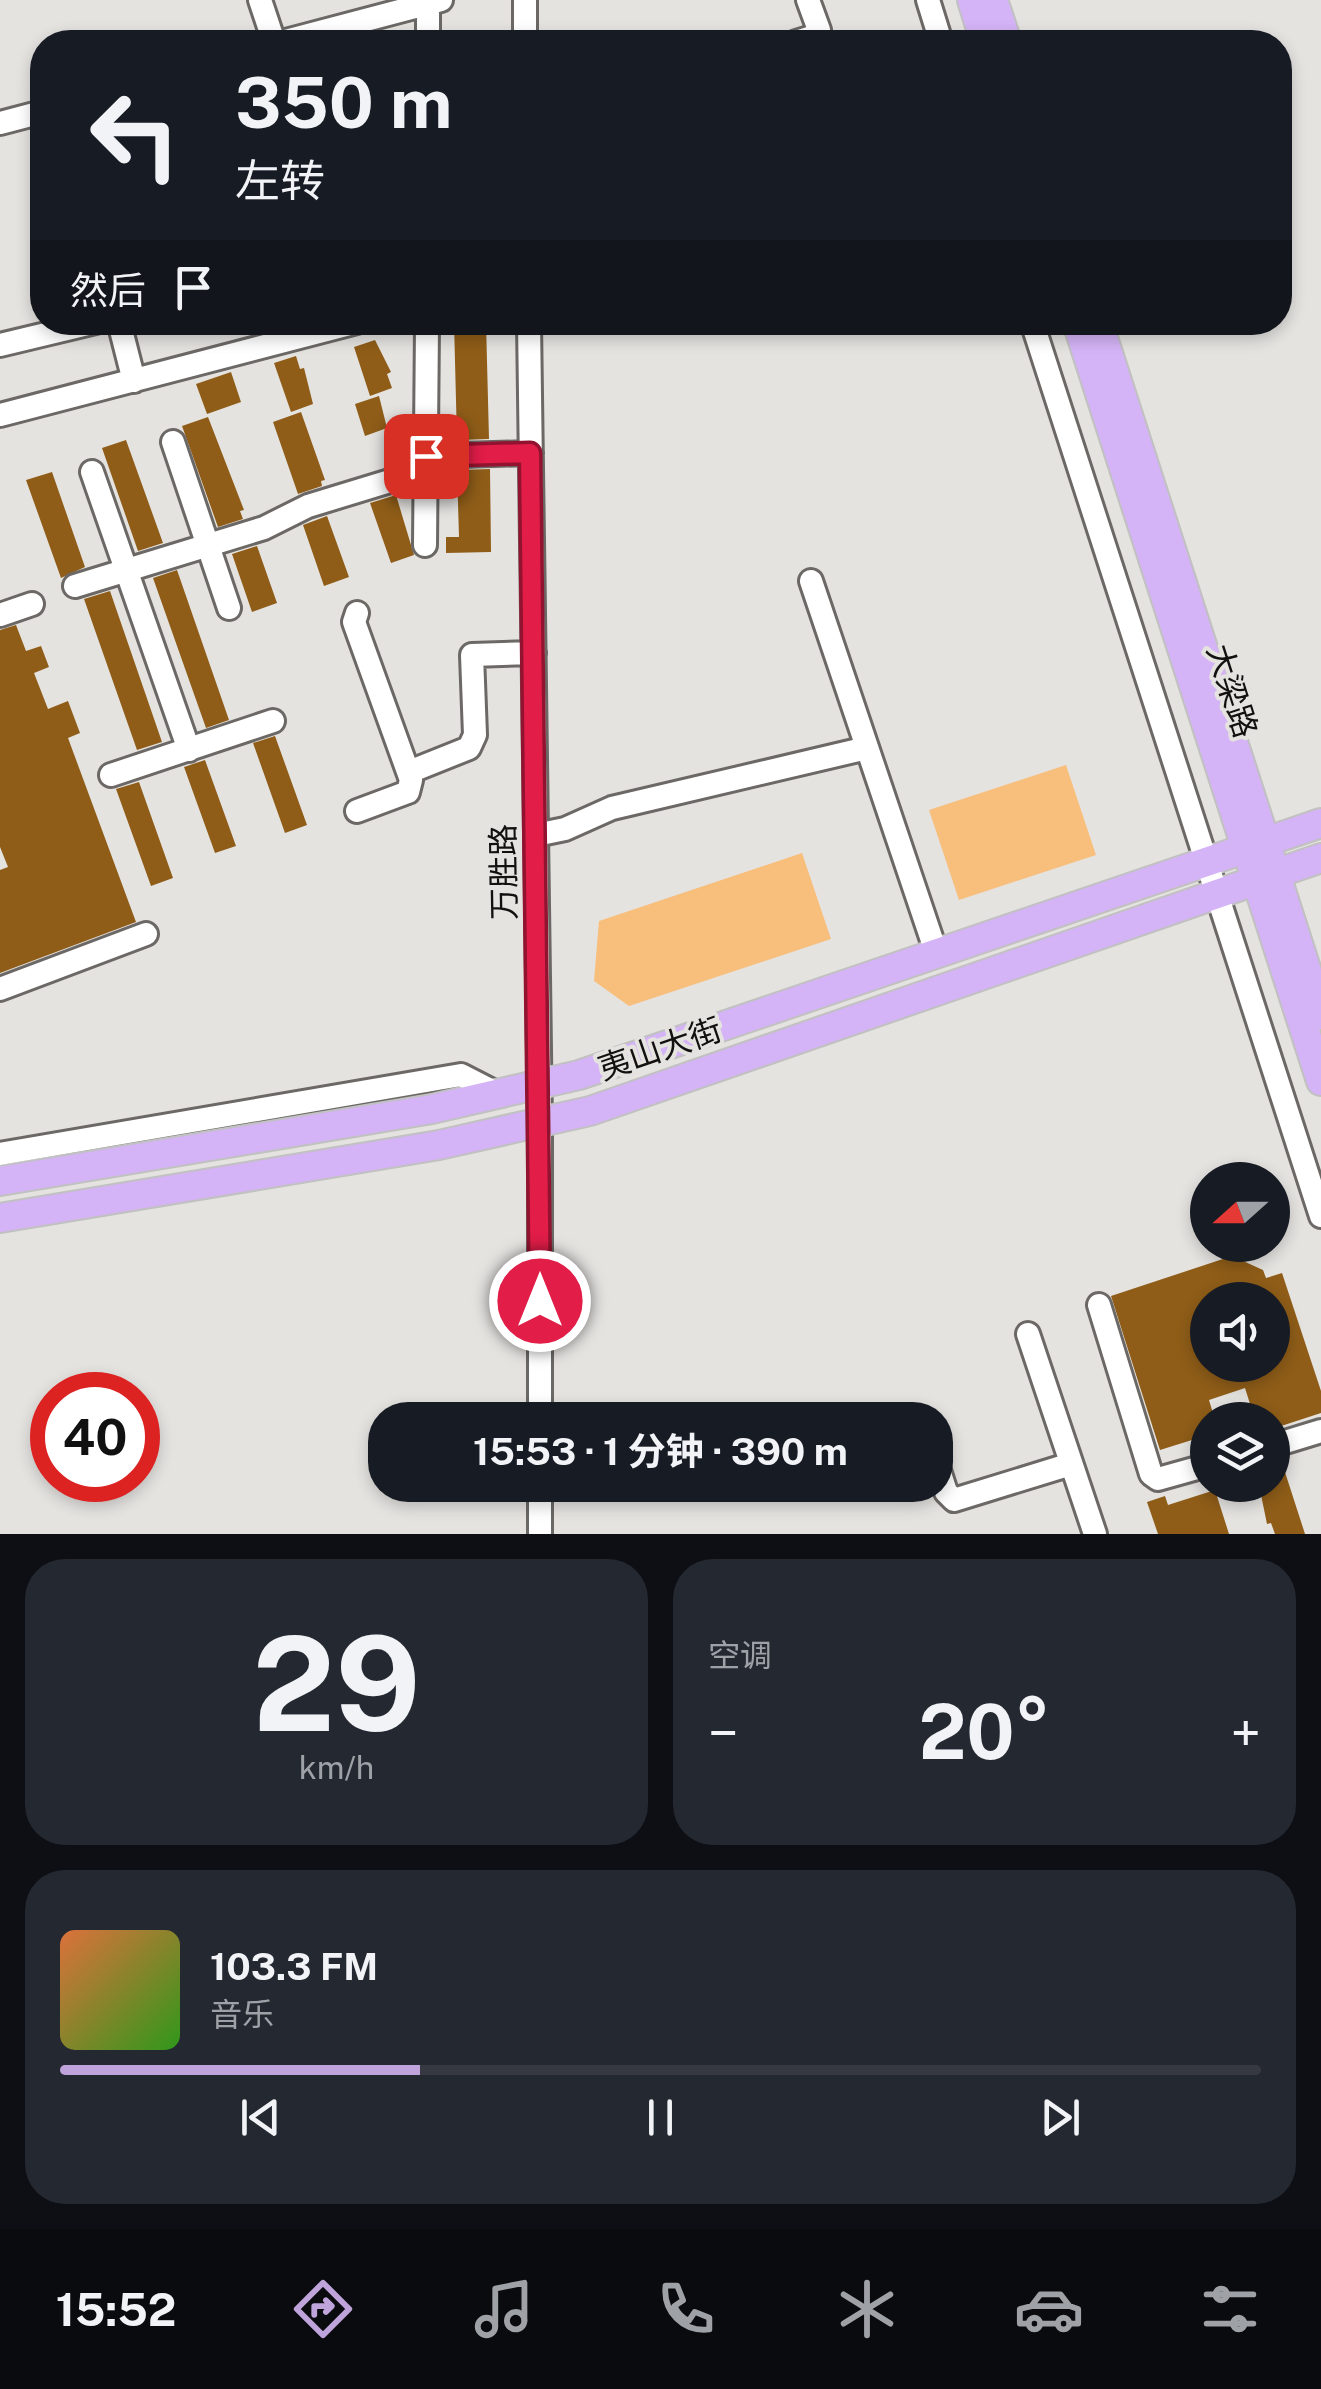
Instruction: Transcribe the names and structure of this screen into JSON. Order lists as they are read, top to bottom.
{
  "streets": {
    "main road": ["大梁路", "夷山大街"],
    "street": ["万胜路"]
  },
  "crossings": [
    ["大梁路", "夷山大街"],
    ["万胜路", "夷山大街"]
  ],
  "north": "left",
  "page": {
    "turn": ["350 m", "左转"],
    "then": "然后",
    "limit": "40",
    "trip": "15:53 · 1 分钟 · 390 m",
    "tile": [
      ["29", "km/h"],
      "空调"
    ],
    "heat": ["−", "20°", "+"],
    "song": ["103.3 FM", "音乐"],
    "tabs": "15:52"
  }
}
